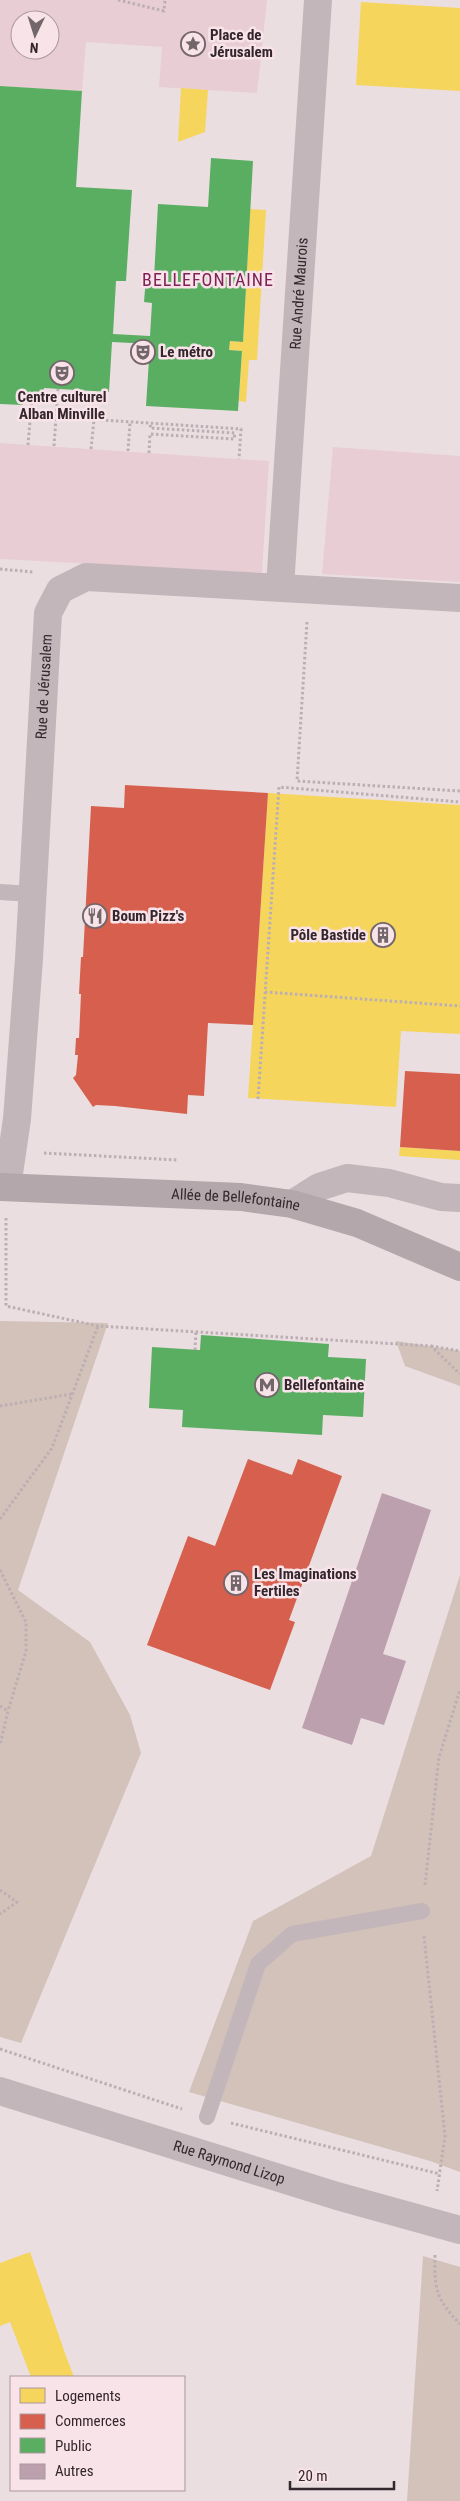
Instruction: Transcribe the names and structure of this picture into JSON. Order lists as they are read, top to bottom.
{
  "streets": {
    "street": [
      "Rue André Maurois",
      "Rue de Jérusalem",
      "Allée de Bellefontaine",
      "Rue Raymond Lizop"
    ]
  },
  "crossings": [
    ["Rue André Maurois", "Rue de Jérusalem"],
    ["Rue de Jérusalem", "Allée de Bellefontaine"]
  ],
  "districts": ["BELLEFONTAINE"],
  "places": {
    "place": ["Place de Jérusalem"],
    "theatre": ["Le métro", "Centre culturel Alban Minville"],
    "restaurant": ["Boum Pizz's"],
    "building": ["Pôle Bastide", "Les Imaginations Fertiles"],
    "metro station": ["Bellefontaine"]
  },
  "legend": [
    "Logements",
    "Commerces",
    "Public",
    "Autres"
  ],
  "scale_bar": "20 m",
  "north": "bottom"
}
